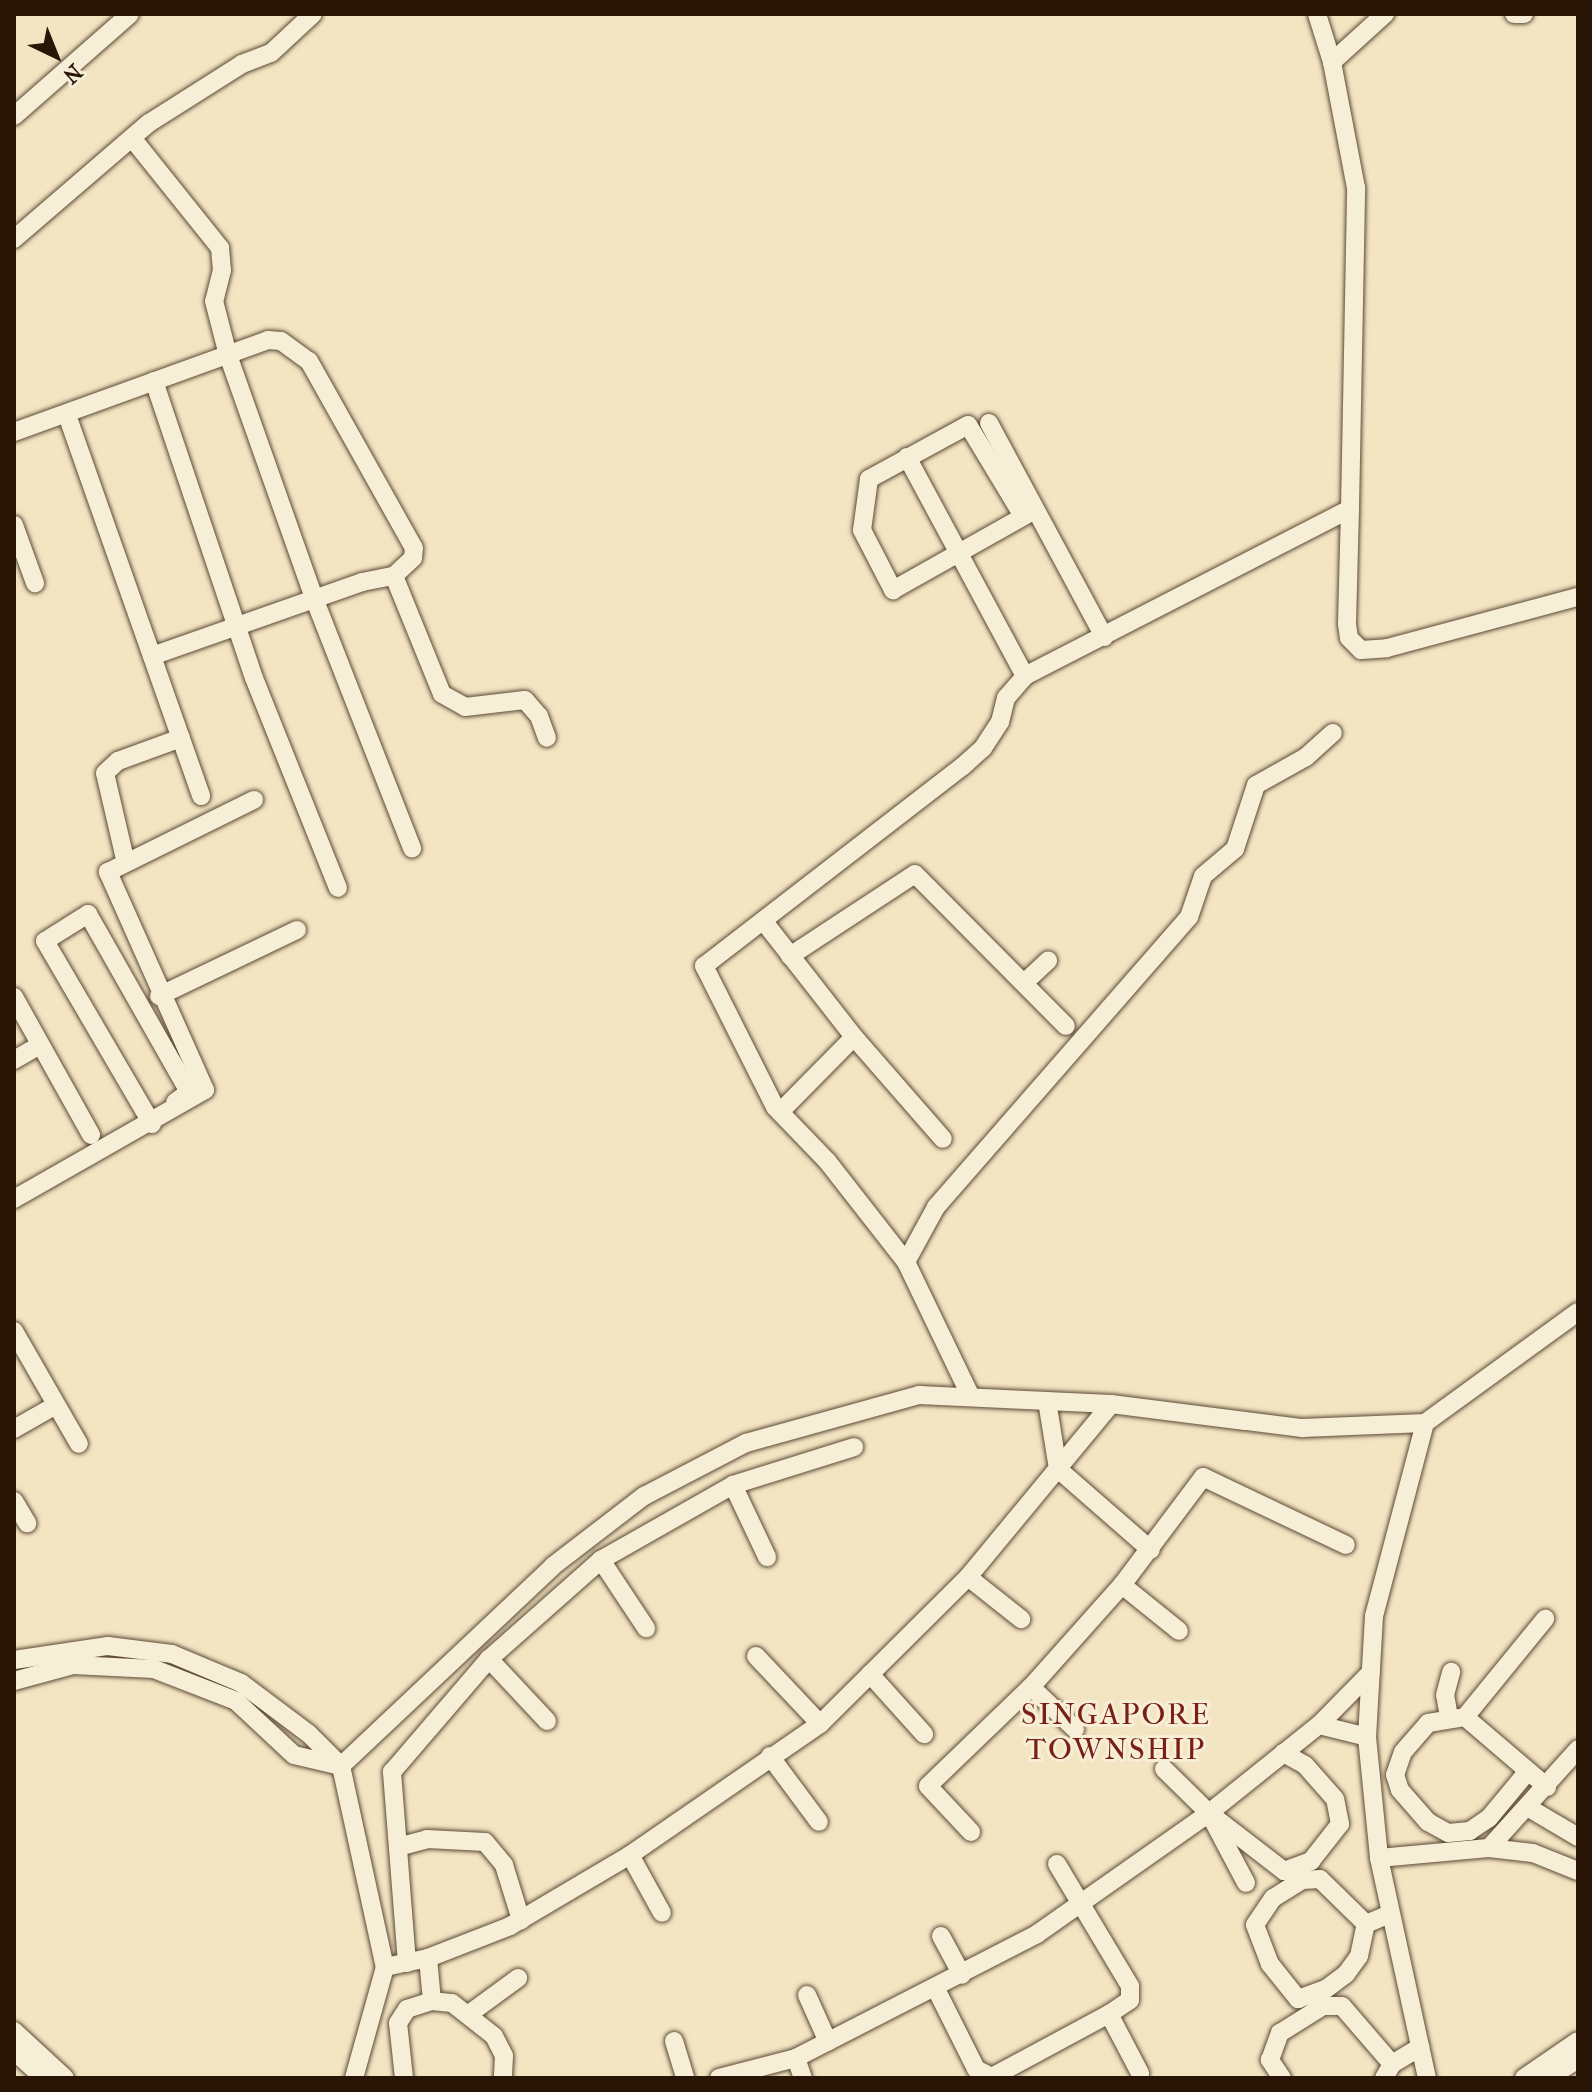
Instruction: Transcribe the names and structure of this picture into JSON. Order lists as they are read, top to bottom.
{
  "districts": ["SINGAPORE TOWNSHIP"],
  "north": "bottom right"
}
